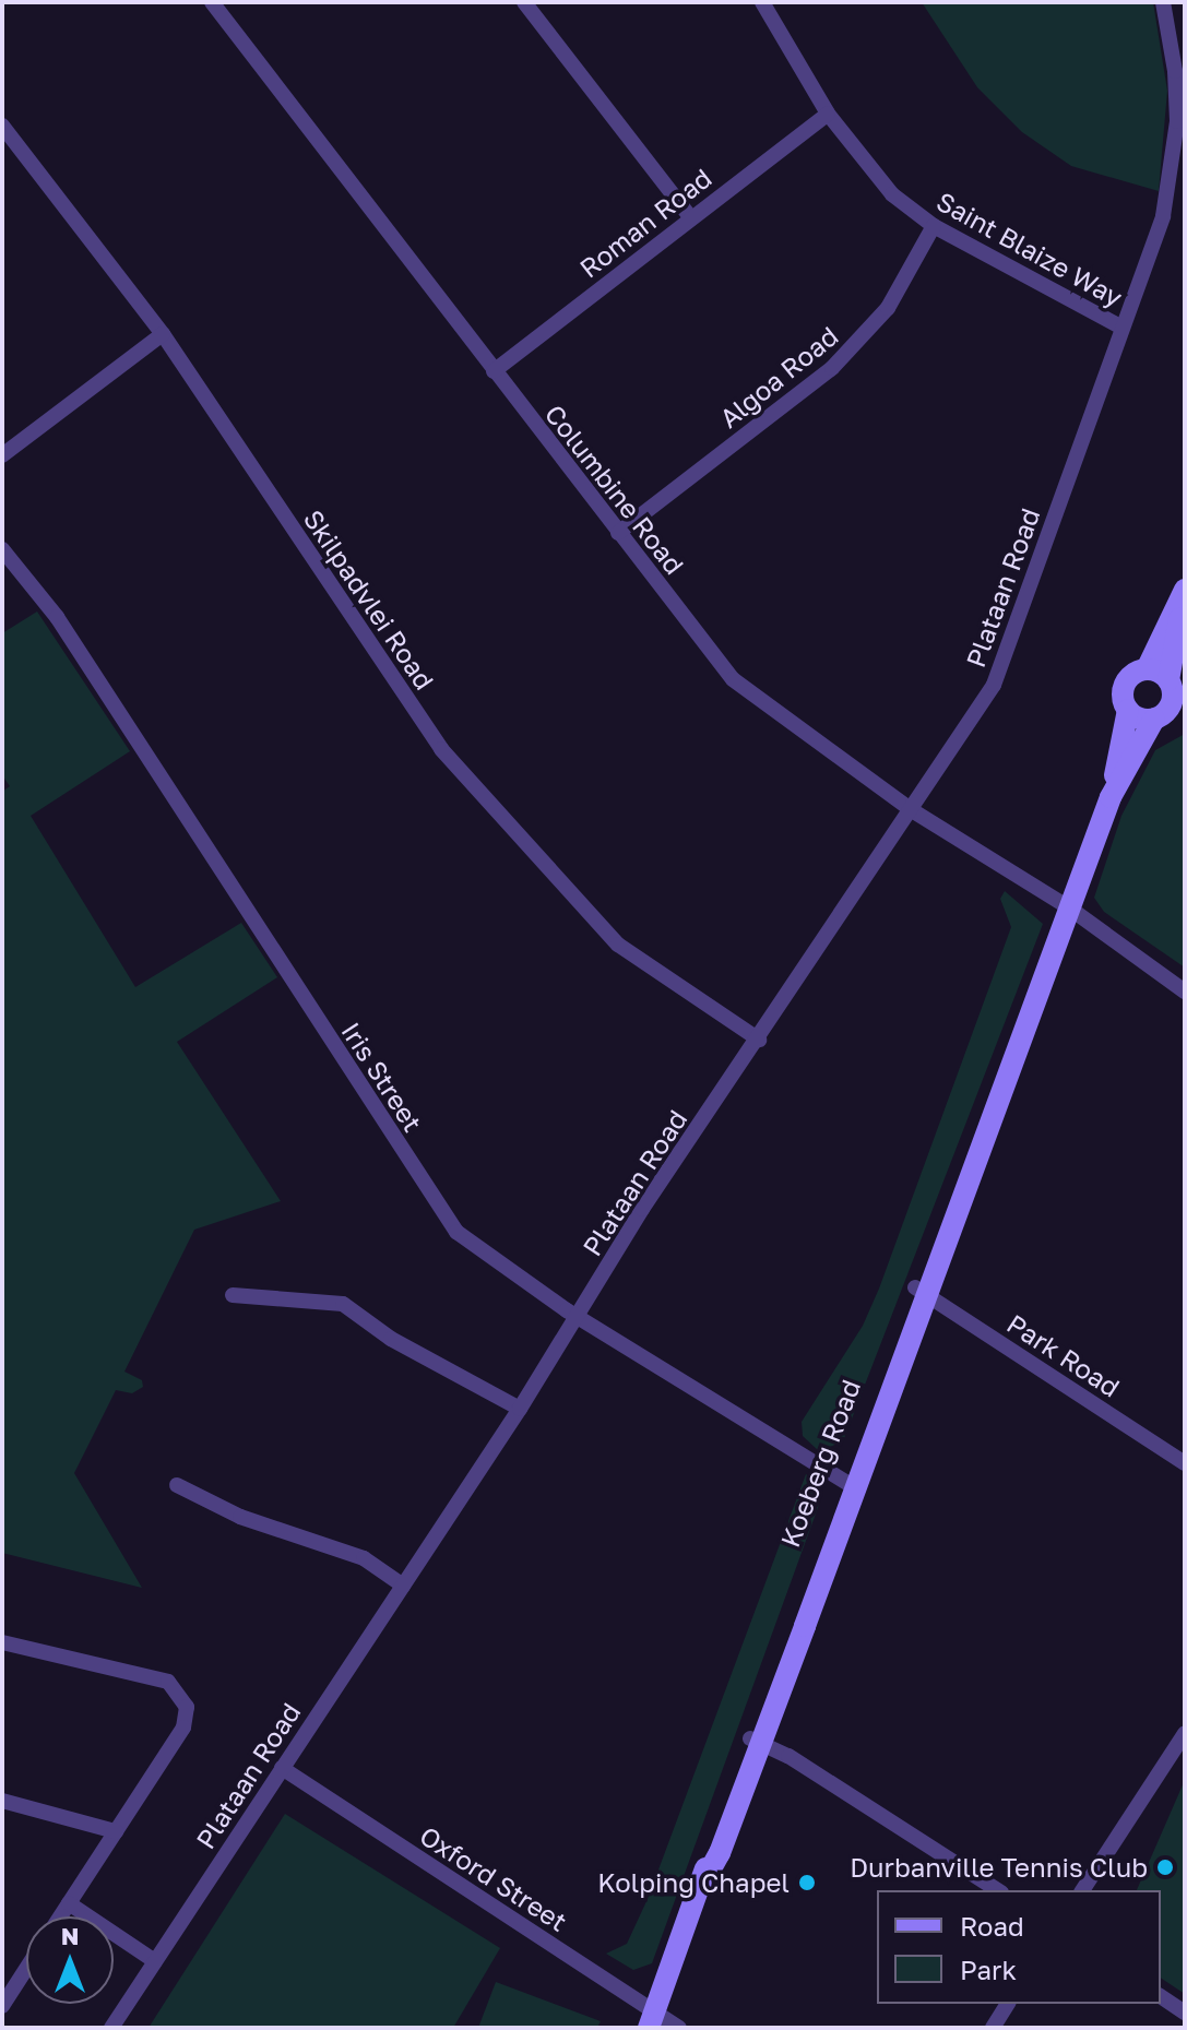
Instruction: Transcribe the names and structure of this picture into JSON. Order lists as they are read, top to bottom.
{
  "streets": {
    "main road": ["Koeberg Road"],
    "street": [
      "Roman Road",
      "Saint Blaize Way",
      "Algoa Road",
      "Columbine Road",
      "Plataan Road",
      "Skilpadvlei Road",
      "Iris Street",
      "Park Road",
      "Oxford Street"
    ]
  },
  "crossings": [
    ["Roman Road", "Saint Blaize Way"],
    ["Roman Road", "Columbine Road"],
    ["Saint Blaize Way", "Algoa Road"],
    ["Saint Blaize Way", "Plataan Road"],
    ["Algoa Road", "Columbine Road"],
    ["Columbine Road", "Plataan Road"],
    ["Columbine Road", "Koeberg Road"],
    ["Plataan Road", "Skilpadvlei Road"],
    ["Plataan Road", "Iris Street"],
    ["Plataan Road", "Oxford Street"],
    ["Iris Street", "Koeberg Road"],
    ["Park Road", "Koeberg Road"],
    ["Koeberg Road", "Oxford Street"]
  ],
  "places": ["Durbanville Tennis Club", "Kolping Chapel"],
  "legend": ["Road", "Park"],
  "north": "top"
}
